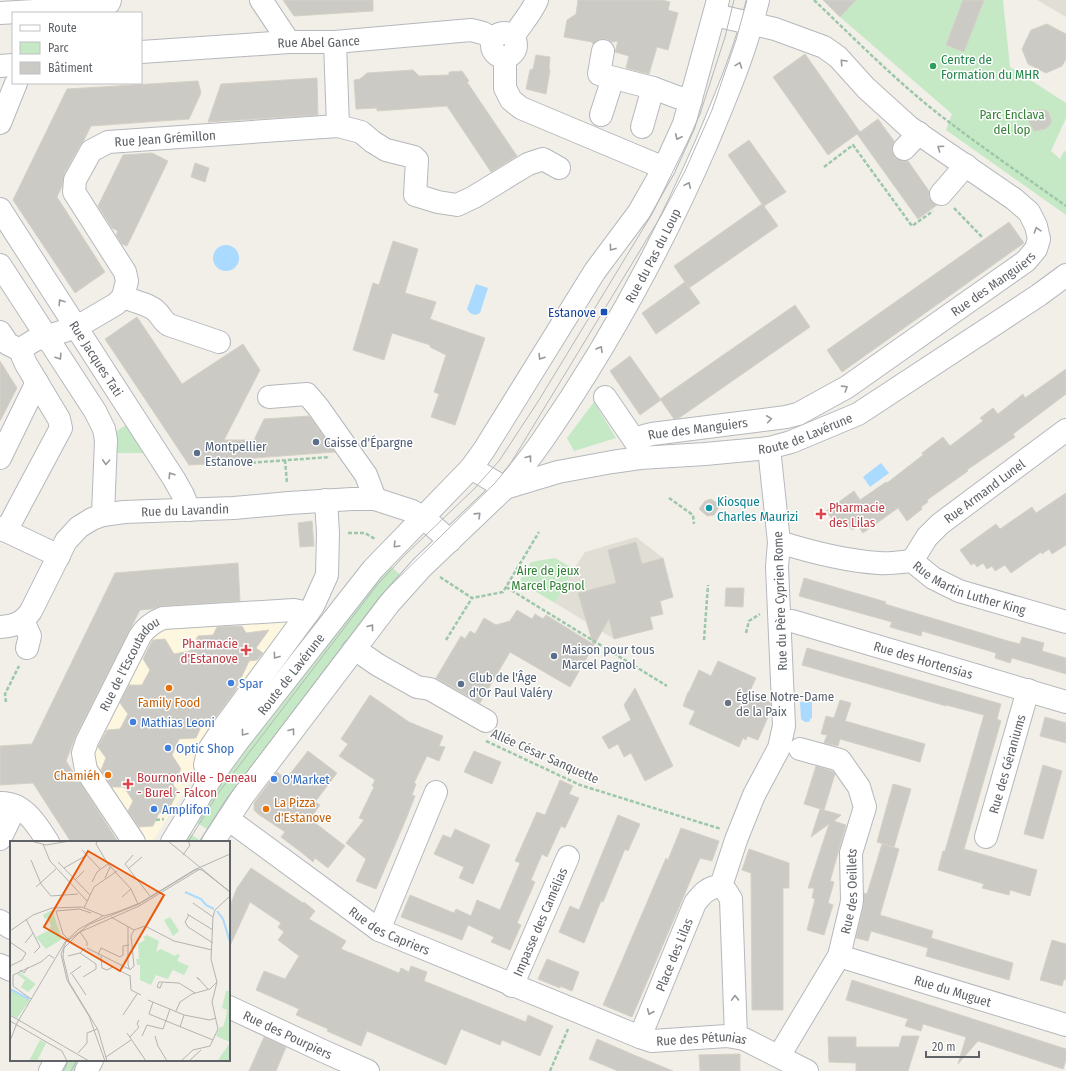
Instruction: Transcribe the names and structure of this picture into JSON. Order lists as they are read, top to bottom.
{
  "streets": {
    "street": [
      "Rue Abel Gance",
      "Rue Jean Grémillon",
      "Rue du Pas du Loup",
      "Rue des Manguiers",
      "Rue Jacques Tati",
      "Route de Lavérune",
      "Rue Armand Lunel",
      "Rue du Lavandin",
      "Rue Martin Luther King",
      "Rue du Père Cyprien Rome",
      "Rue des Hortensias",
      "Rue de l'Escoutadou",
      "Rue des Géraniums",
      "Rue des Oeillets",
      "Impasse des Camélias",
      "Rue des Capriers",
      "Place des Lilas",
      "Rue du Muguet",
      "Rue des Pourpiers",
      "Rue des Pétunias"
    ],
    "path": ["Allée César Sanquette"]
  },
  "crossings": [
    ["Rue du Pas du Loup", "Rue des Manguiers"],
    ["Rue du Pas du Loup", "Route de Lavérune"],
    ["Rue des Manguiers", "Route de Lavérune"],
    ["Rue Jacques Tati", "Rue du Lavandin"],
    ["Route de Lavérune", "Rue du Lavandin"],
    ["Route de Lavérune", "Rue du Père Cyprien Rome"],
    ["Route de Lavérune", "Rue des Capriers"],
    ["Rue Armand Lunel", "Rue Martin Luther King"],
    ["Rue Martin Luther King", "Rue du Père Cyprien Rome"],
    ["Rue du Père Cyprien Rome", "Rue des Hortensias"],
    ["Rue du Père Cyprien Rome", "Allée César Sanquette"],
    ["Rue des Hortensias", "Rue des Géraniums"],
    ["Rue des Oeillets", "Rue du Muguet"],
    ["Rue des Oeillets", "Rue des Pétunias"],
    ["Impasse des Camélias", "Rue des Capriers"],
    ["Rue des Capriers", "Rue des Pétunias"],
    ["Place des Lilas", "Rue des Pétunias"]
  ],
  "one_way": ["Place des Lilas"],
  "parks": ["Parc Enclava del lop", "Aire de jeux Marcel Pagnol"],
  "places": {
    "other": [
      "Centre de Formation du MHR",
      "Caisse d'Épargne",
      "Montpellier Estanove",
      "Kiosque Charles Maurizi",
      "Maison pour tous Marcel Pagnol",
      "Spar",
      "Club de l'Âge d'Or Paul Valéry",
      "Family Food",
      "Église Notre-Dame de la Paix",
      "Mathias Leoni",
      "Optic Shop",
      "Chamiéh",
      "O'Market",
      "Amplifon",
      "La Pizza d'Estanove"
    ],
    "transit": ["Estanove"],
    "health": ["Pharmacie des Lilas", "Pharmacie d'Estanove", "BournonVille - Deneau - Burel - Falcon"]
  },
  "legend": ["Route", "Parc", "Bâtiment"],
  "scale_bar": "20 m"
}
